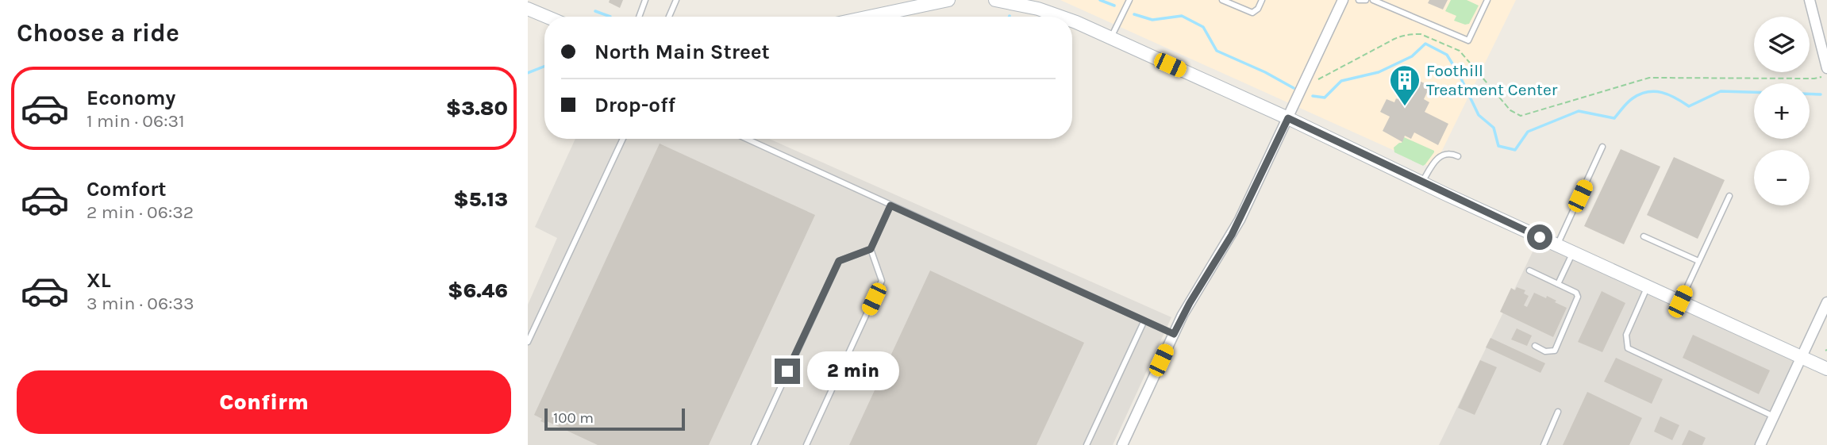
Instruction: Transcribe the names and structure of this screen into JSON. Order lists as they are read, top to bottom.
{
  "places": {
    "building": ["Foothill Treatment Center"]
  },
  "scale_bar": "100 m",
  "page": {
    "heading": "Choose a ride",
    "map_buttons": ["+", "−"],
    "banner": ["North Main Street", "Drop-off"],
    "list": [
      {
        "name": "Economy",
        "note": "1 min · 06:31",
        "value": "$3.80"
      },
      {
        "name": "Comfort",
        "note": "2 min · 06:32",
        "value": "$5.13"
      },
      {
        "name": "XL",
        "note": "3 min · 06:33",
        "value": "$6.46"
      }
    ],
    "bubble": "2 min",
    "buttons": "Confirm",
    "scale": "100 m"
  }
}
